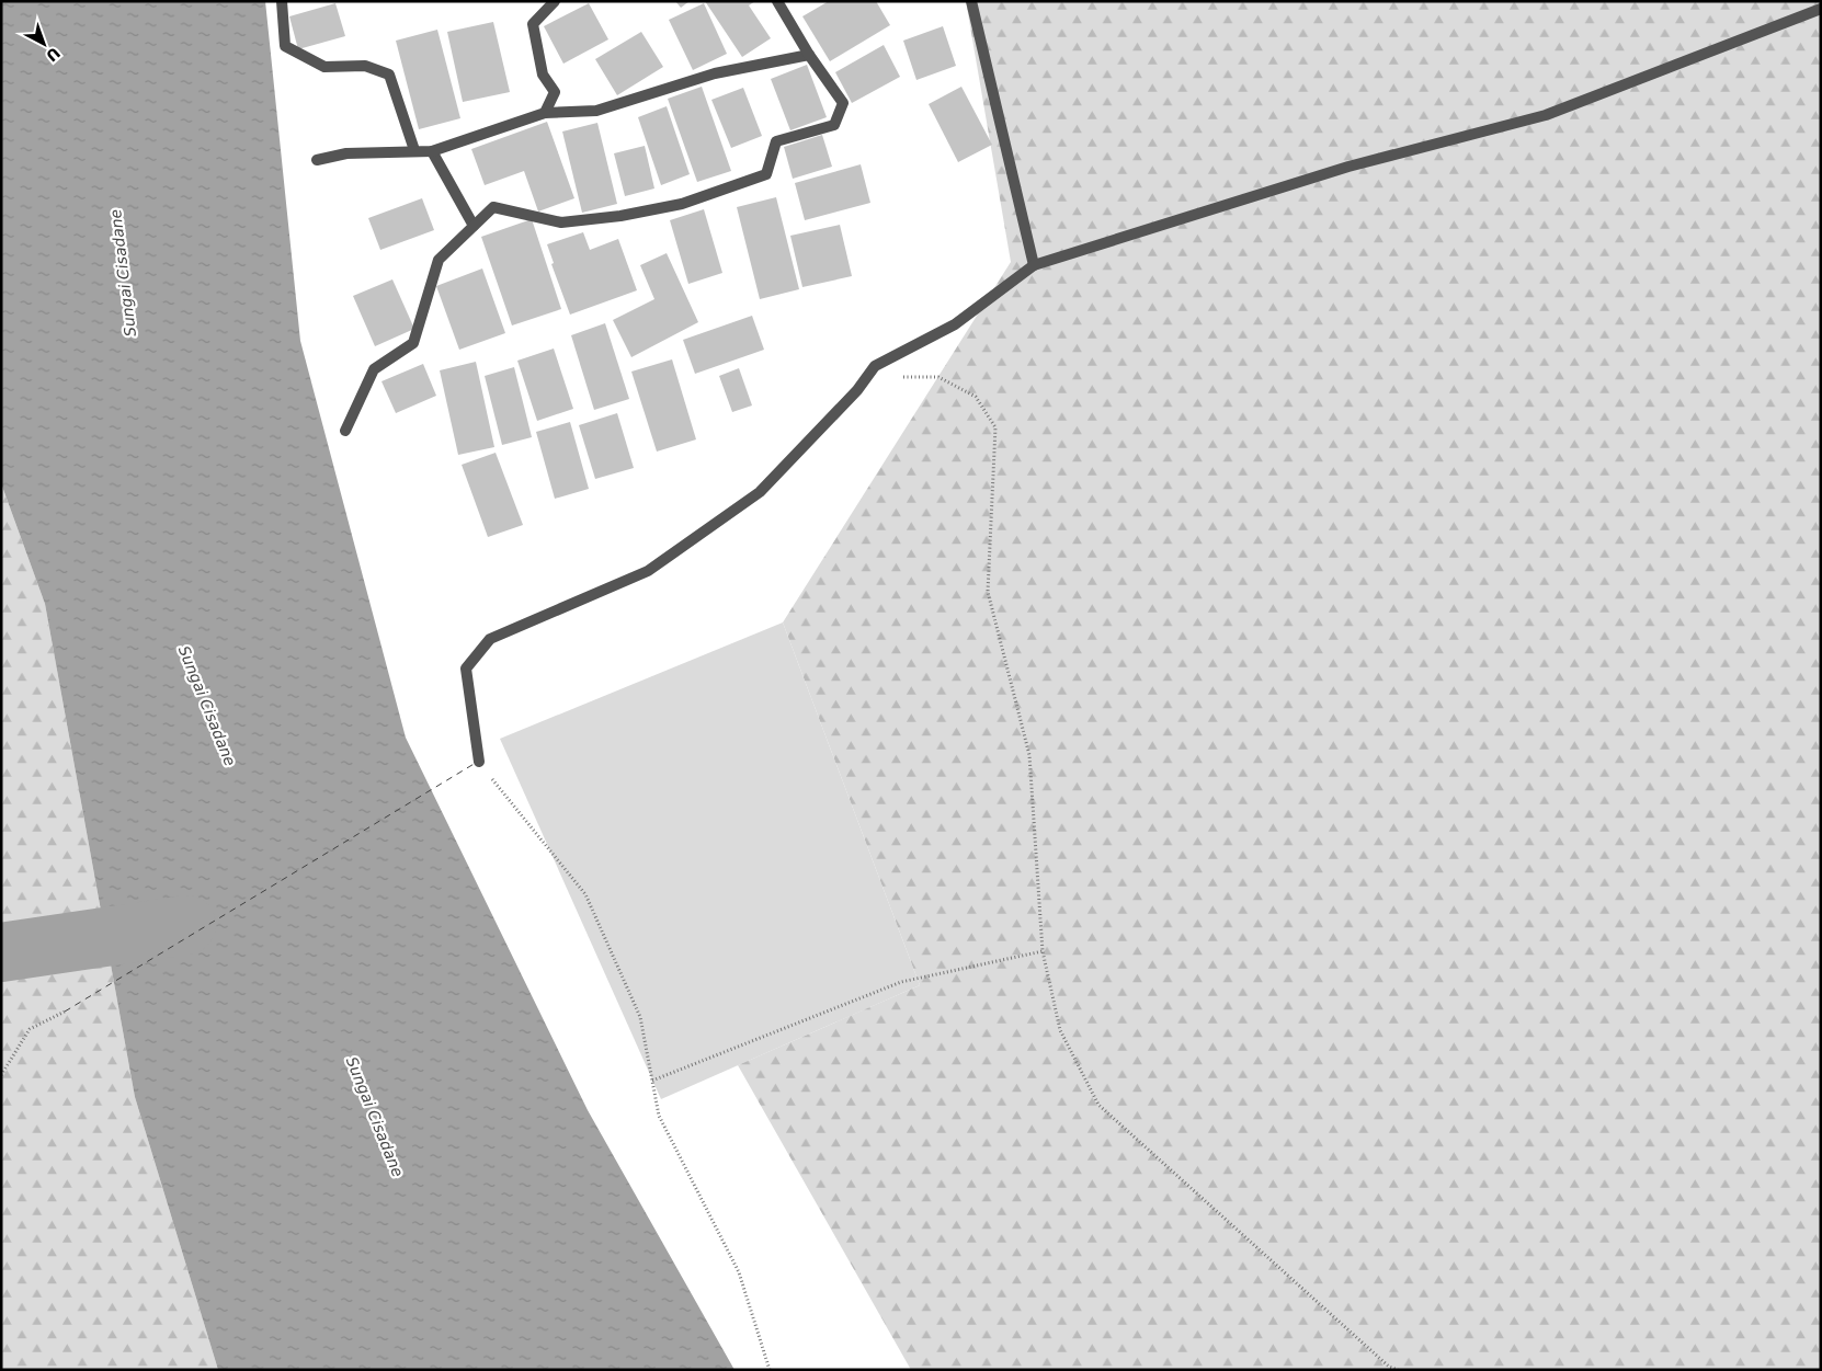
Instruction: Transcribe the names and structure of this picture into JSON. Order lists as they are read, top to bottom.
{
  "water": ["Sungai Cisadane"],
  "north": "bottom right"
}
